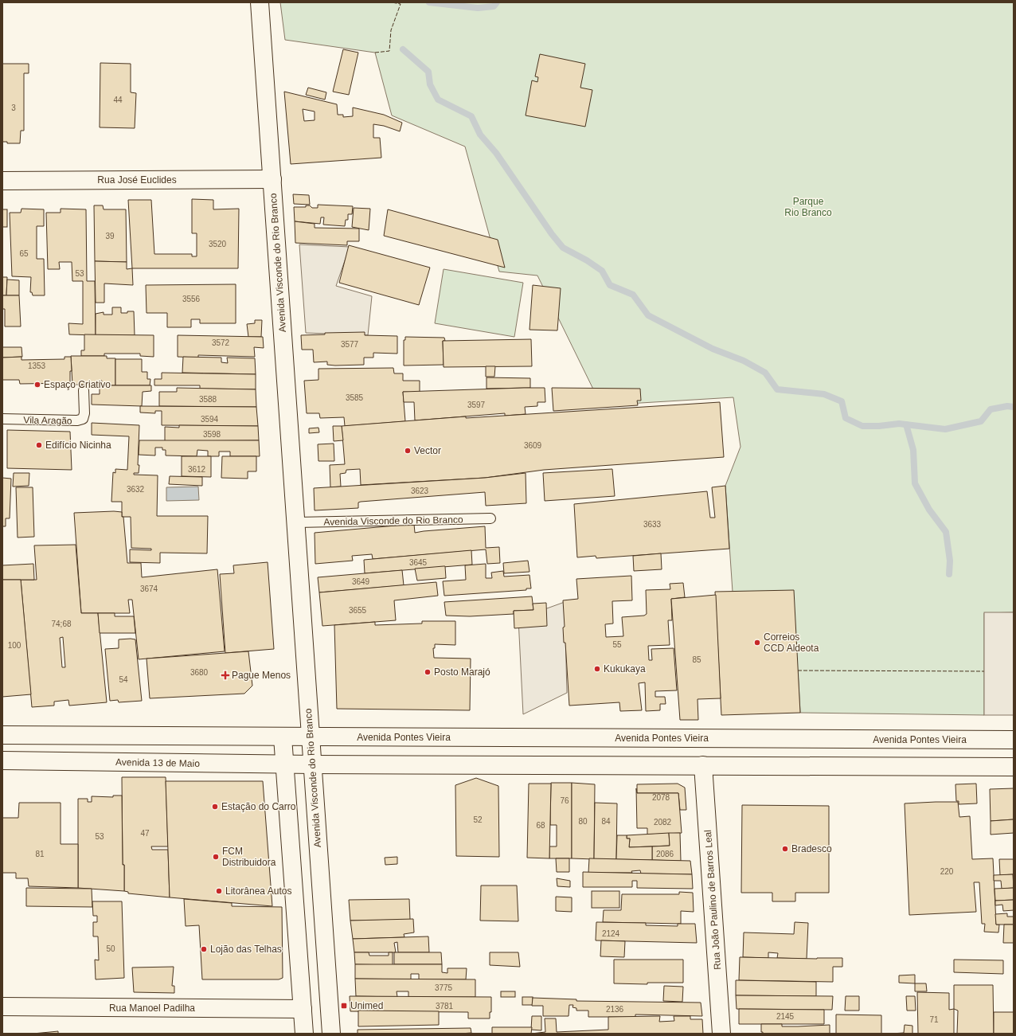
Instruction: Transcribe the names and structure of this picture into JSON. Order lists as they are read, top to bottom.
{
  "streets": {
    "main road": [
      "Rua José Euclides",
      "Avenida Visconde do Rio Branco",
      "Avenida Pontes Vieira",
      "Avenida 13 de Maio",
      "Rua João Paulino de Barros Leal",
      "Rua Manoel Padilha"
    ],
    "lane": ["Vila Aragão"]
  },
  "crossings": [
    ["Rua José Euclides", "Avenida Visconde do Rio Branco"],
    ["Avenida Visconde do Rio Branco", "Avenida Pontes Vieira"],
    ["Avenida Visconde do Rio Branco", "Avenida 13 de Maio"]
  ],
  "parks": ["Parque Rio Branco"],
  "places": {
    "other": [
      "Espaço Criativo",
      "Edifício Nicinha",
      "Vector",
      "Correios CCD Aldeota",
      "Kukukaya",
      "Posto Marajó",
      "Estação do Carro",
      "Bradesco",
      "FCM Distribuidora",
      "Litorânea Autos",
      "Lojão das Telhas"
    ],
    "health": ["Pague Menos"],
    "transit": ["Unimed"]
  },
  "house_numbers": [
    "44",
    "3",
    "39",
    "3520",
    "65",
    "53",
    "3556",
    "3572",
    "3577",
    "1353",
    "3585",
    "3588",
    "3597",
    "3594",
    "3598",
    "3609",
    "3612",
    "3632",
    "3623",
    "3633",
    "3645",
    "3649",
    "3674",
    "3655",
    "74;68",
    "55",
    "100",
    "85",
    "3680",
    "54",
    "2078",
    "76",
    "52",
    "80",
    "84",
    "2082",
    "68",
    "47",
    "53",
    "81",
    "2086",
    "220",
    "2124",
    "50",
    "3775",
    "3781",
    "2136",
    "2145",
    "71"
  ]
}
